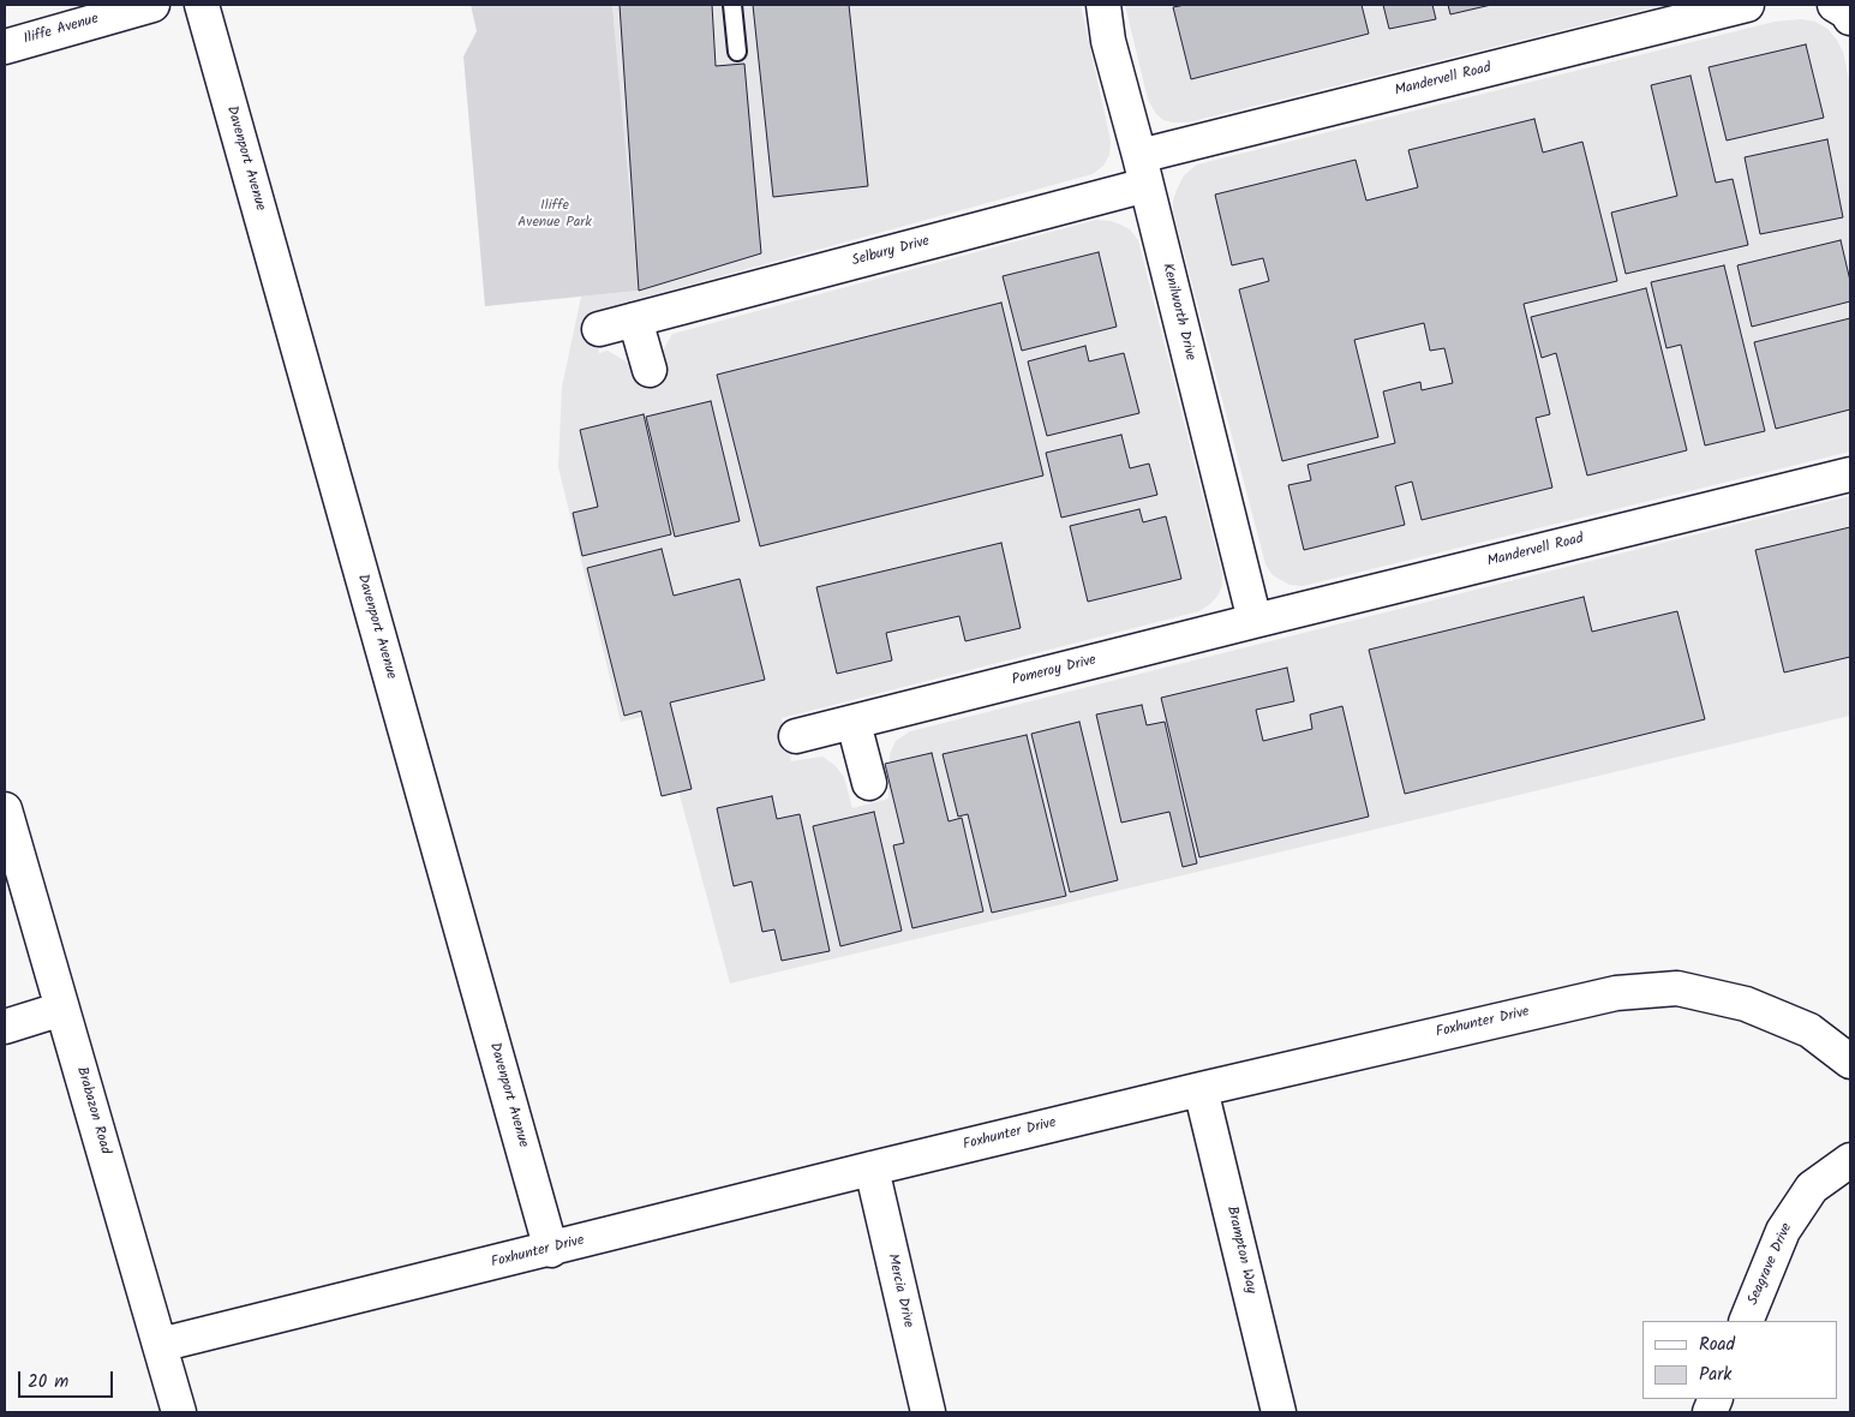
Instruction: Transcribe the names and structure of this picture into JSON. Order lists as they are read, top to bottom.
{
  "streets": {
    "street": [
      "Iliffe Avenue",
      "Mandervell Road",
      "Davenport Avenue",
      "Selbury Drive",
      "Kenilworth Drive",
      "Pomeroy Drive",
      "Foxhunter Drive",
      "Brabazon Road",
      "Brampton Way",
      "Seagrave Drive",
      "Mercia Drive"
    ]
  },
  "crossings": [
    ["Mandervell Road", "Selbury Drive"],
    ["Mandervell Road", "Kenilworth Drive"],
    ["Mandervell Road", "Pomeroy Drive"],
    ["Davenport Avenue", "Foxhunter Drive"],
    ["Selbury Drive", "Kenilworth Drive"],
    ["Kenilworth Drive", "Pomeroy Drive"],
    ["Foxhunter Drive", "Brabazon Road"],
    ["Foxhunter Drive", "Brampton Way"],
    ["Foxhunter Drive", "Mercia Drive"]
  ],
  "parks": ["Iliffe Avenue Park"],
  "legend": ["Road", "Park"],
  "scale_bar": "20 m"
}
